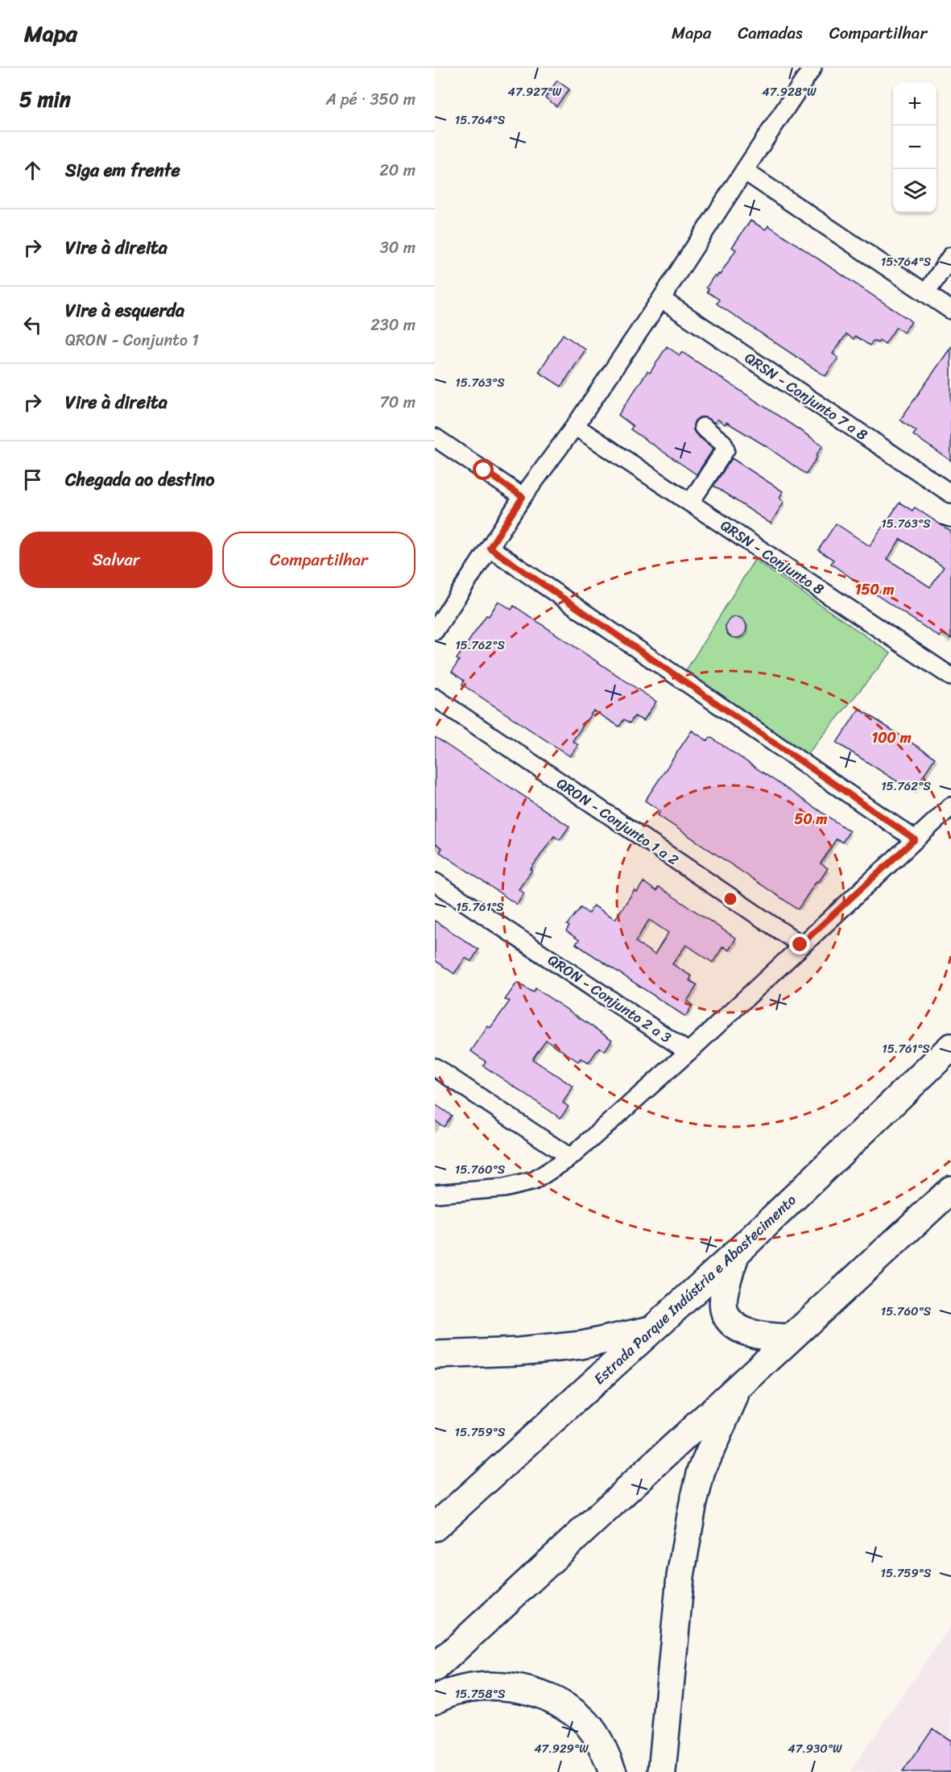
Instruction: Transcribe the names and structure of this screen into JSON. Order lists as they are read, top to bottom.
{
  "streets": {
    "highway": ["Estrada Parque Indústria e Abastecimento"],
    "street": [
      "QRSN - Conjunto 7 a 8",
      "QRSN - Conjunto 8",
      "QRON - Conjunto 1 a 2",
      "QRON - Conjunto 2 a 3"
    ]
  },
  "page": {
    "header": "Mapa",
    "nav": ["Mapa", "Camadas", "Compartilhar"],
    "heading": ["5 min", "A pé · 350 m"],
    "map_buttons": ["+", "−"],
    "list": [
      ["Siga em frente", "20 m"],
      ["Vire à direita", "30 m"],
      ["Vire à esquerda", "QRON - Conjunto 1", "230 m"],
      ["Vire à direita", "70 m"],
      "Chegada ao destino"
    ],
    "buttons": ["Salvar", "Compartilhar"]
  },
  "coordinates": [
    "47.927°W",
    "47.928°W",
    "15.764°S",
    "15.763°S",
    "15.762°S",
    "15.761°S",
    "15.760°S",
    "15.759°S",
    "15.758°S",
    "47.929°W",
    "47.930°W"
  ],
  "rings": ["150 m", "100 m", "50 m"]
}
